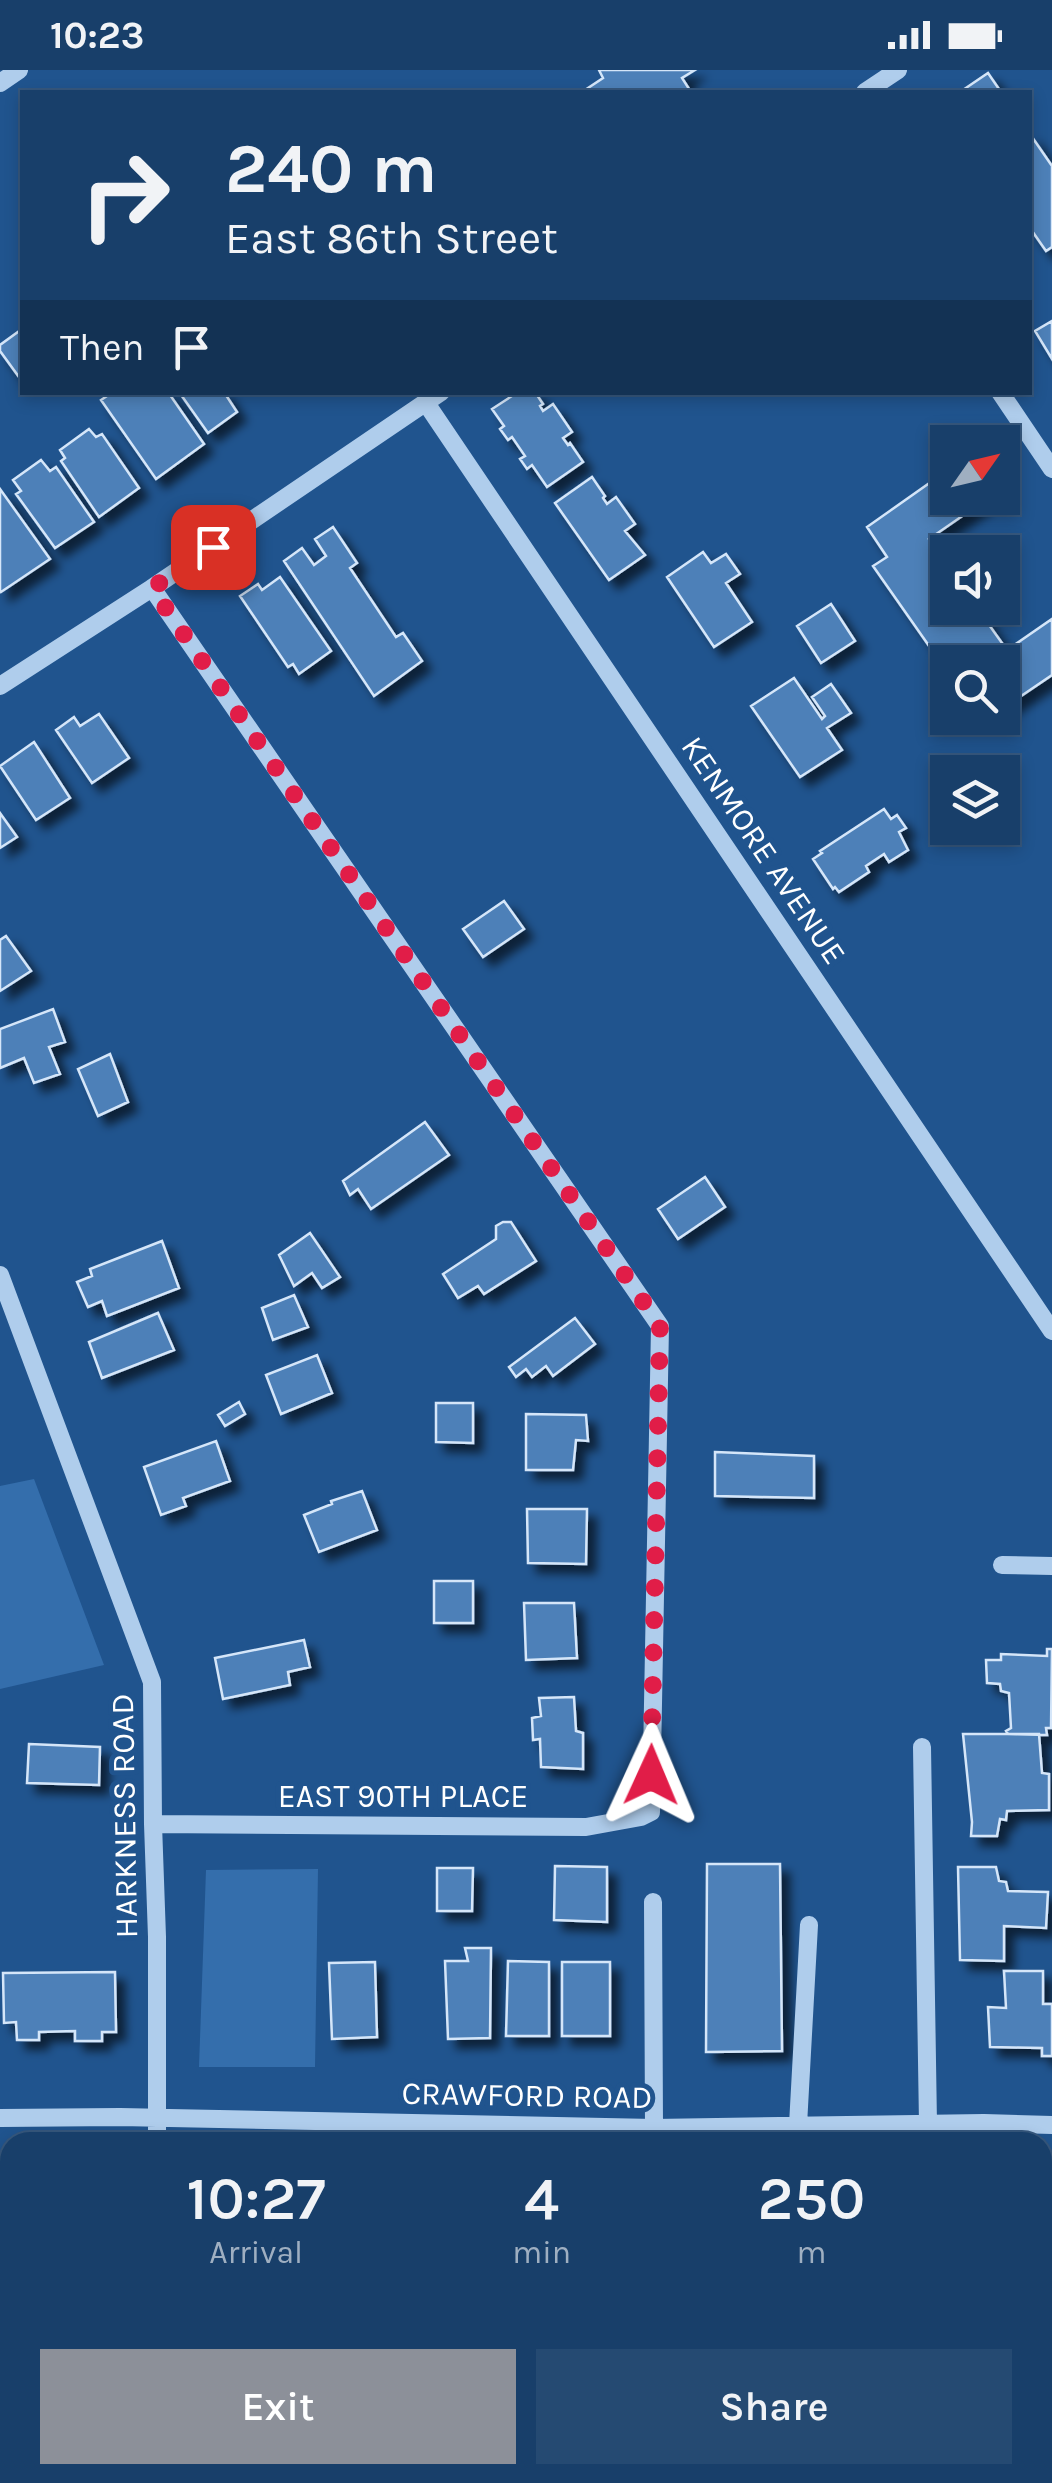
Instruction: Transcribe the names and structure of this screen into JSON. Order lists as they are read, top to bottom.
{
  "streets": {
    "street": [
      "KENMORE AVENUE",
      "EAST 90TH PLACE",
      "HARKNESS ROAD",
      "CRAWFORD ROAD"
    ]
  },
  "crossings": [
    ["EAST 90TH PLACE", "HARKNESS ROAD"],
    ["HARKNESS ROAD", "CRAWFORD ROAD"]
  ],
  "north": "top right",
  "page": {
    "status": "10:23",
    "turn": ["240 m", "East 86th Street"],
    "then": "Then",
    "eta": [
      "10:27",
      "Arrival",
      "4",
      "min",
      "250",
      "m"
    ],
    "buttons": ["Exit", "Share"]
  }
}
